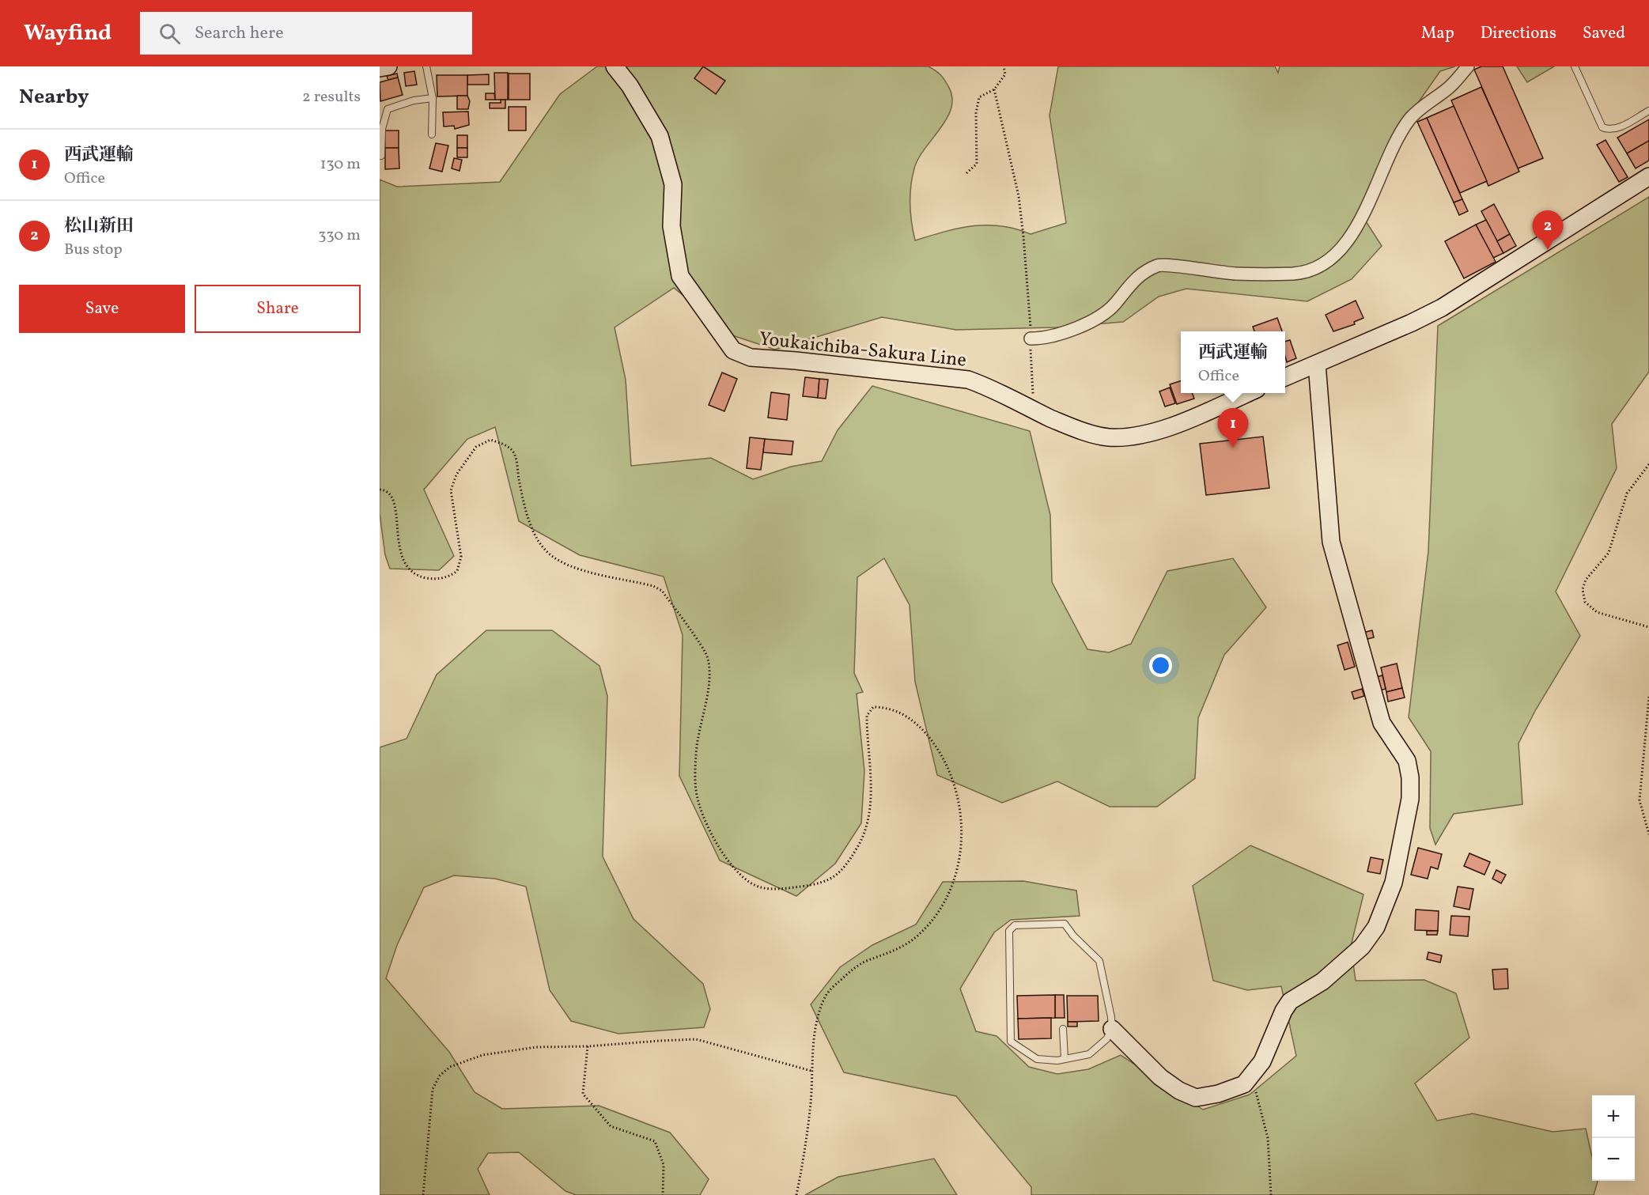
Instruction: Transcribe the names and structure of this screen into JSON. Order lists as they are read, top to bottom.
{
  "streets": {
    "main road": ["Youkaichiba-Sakura Line"]
  },
  "page": {
    "header": "Wayfind",
    "search": "Search here",
    "nav": ["Map", "Directions", "Saved"],
    "heading": ["Nearby", "2 results"],
    "list": [
      {
        "mark": "1",
        "name": "西武運輸",
        "note": "Office",
        "value": "130 m"
      },
      {
        "mark": "2",
        "name": "松山新田",
        "note": "Bus stop",
        "value": "330 m"
      }
    ],
    "pins": ["2", "1"],
    "buttons": ["Save", "Share"],
    "popup": ["西武運輸", "Office"],
    "map_buttons": ["+", "−"]
  }
}
